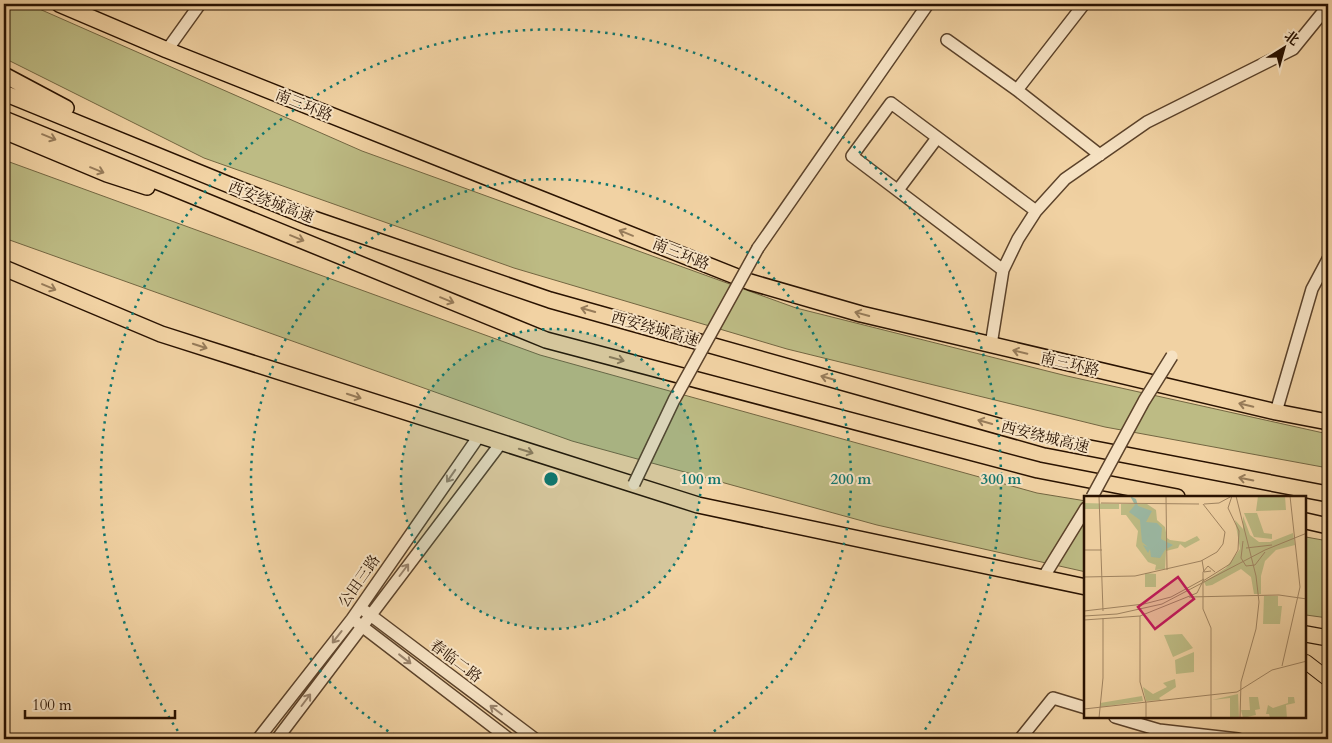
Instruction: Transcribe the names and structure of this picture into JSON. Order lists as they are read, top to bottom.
{
  "streets": {
    "highway": ["南三环路", "西安绕城高速"],
    "street": ["公田三路", "春临二路"]
  },
  "crossings": [
    ["公田三路", "春临二路"]
  ],
  "one_way": ["南三环路"],
  "scale_bar": "100 m",
  "north": "top right",
  "rings": ["100 m", "200 m", "300 m"]
}
